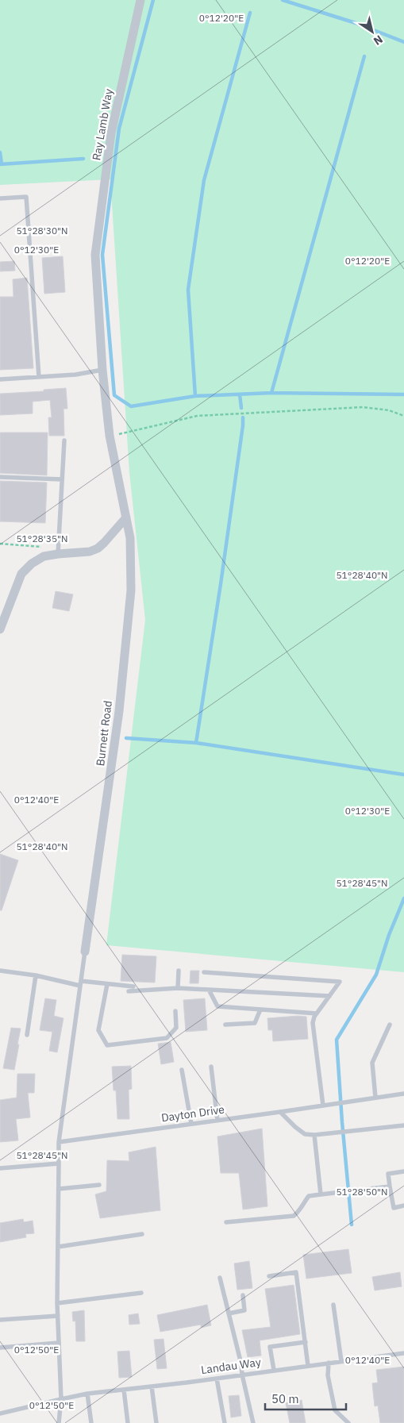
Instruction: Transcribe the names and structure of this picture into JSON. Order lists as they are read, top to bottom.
{
  "streets": {
    "street": ["Ray Lamb Way", "Burnett Road"],
    "lane": ["Dayton Drive", "Landau Way"]
  },
  "crossings": [
    ["Ray Lamb Way", "Burnett Road"]
  ],
  "scale_bar": "50 m",
  "north": "bottom right",
  "coordinates": [
    "0°12'20\"E",
    "51°28'30\"N",
    "0°12'30\"E",
    "51°28'35\"N",
    "51°28'40\"N",
    "0°12'40\"E",
    "51°28'45\"N",
    "51°28'50\"N",
    "0°12'50\"E"
  ]
}
